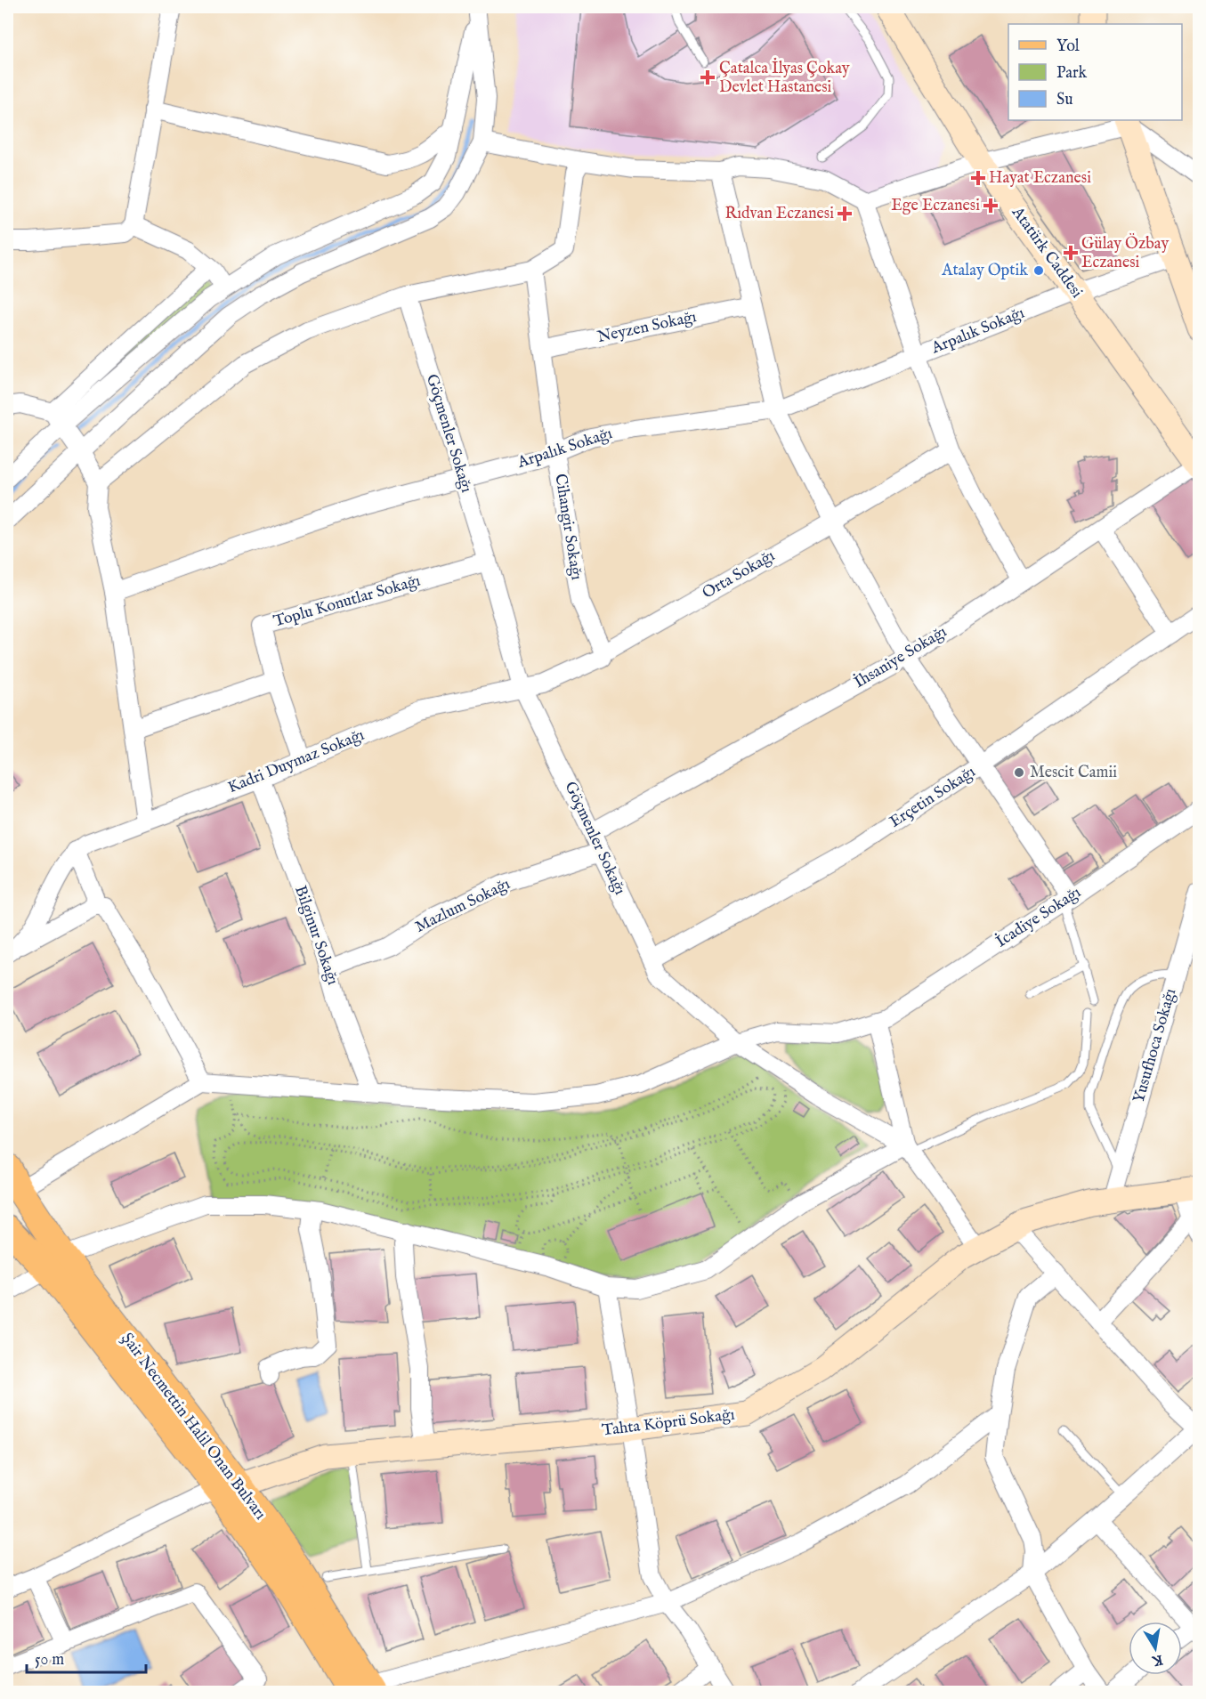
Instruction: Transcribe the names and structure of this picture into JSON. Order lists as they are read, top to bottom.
{
  "streets": {
    "main road": ["Şair Necmettin Halil Onan Bulvarı"],
    "street": [
      "Atatürk Caddesi",
      "Neyzen Sokağı",
      "Arpalık Sokağı",
      "Göçmenler Sokağı",
      "Cihangir Sokağı",
      "Orta Sokağı",
      "Toplu Konutlar Sokağı",
      "İhsaniye Sokağı",
      "Kadri Duymaz Sokağı",
      "Erçetin Sokağı",
      "Mazlum Sokağı",
      "İcadiye Sokağı",
      "Bilginur Sokağı",
      "Yusufhoca Sokağı",
      "Tahta Köprü Sokağı"
    ]
  },
  "crossings": [
    ["Atatürk Caddesi", "Arpalık Sokağı"],
    ["Atatürk Caddesi", "İhsaniye Sokağı"],
    ["Neyzen Sokağı", "Cihangir Sokağı"],
    ["Arpalık Sokağı", "Göçmenler Sokağı"],
    ["Arpalık Sokağı", "Cihangir Sokağı"],
    ["Göçmenler Sokağı", "Orta Sokağı"],
    ["Göçmenler Sokağı", "Toplu Konutlar Sokağı"],
    ["Göçmenler Sokağı", "İhsaniye Sokağı"],
    ["Göçmenler Sokağı", "Kadri Duymaz Sokağı"],
    ["Göçmenler Sokağı", "Erçetin Sokağı"],
    ["Göçmenler Sokağı", "Mazlum Sokağı"],
    ["Göçmenler Sokağı", "İcadiye Sokağı"],
    ["Göçmenler Sokağı", "Tahta Köprü Sokağı"],
    ["Cihangir Sokağı", "Orta Sokağı"],
    ["Orta Sokağı", "Kadri Duymaz Sokağı"],
    ["Toplu Konutlar Sokağı", "Kadri Duymaz Sokağı"],
    ["Kadri Duymaz Sokağı", "Bilginur Sokağı"],
    ["Mazlum Sokağı", "Bilginur Sokağı"],
    ["İcadiye Sokağı", "Bilginur Sokağı"],
    ["Yusufhoca Sokağı", "Tahta Köprü Sokağı"],
    ["Tahta Köprü Sokağı", "Şair Necmettin Halil Onan Bulvarı"]
  ],
  "places": {
    "health": [
      "Çatalca İlyas Çokay Devlet Hastanesi",
      "Hayat Eczanesi",
      "Ege Eczanesi",
      "Rıdvan Eczanesi",
      "Gülay Özbay Eczanesi"
    ],
    "other": ["Atalay Optik", "Mescit Camii"]
  },
  "legend": ["Yol", "Park", "Su"],
  "scale_bar": "50 m",
  "north": "bottom"
}
